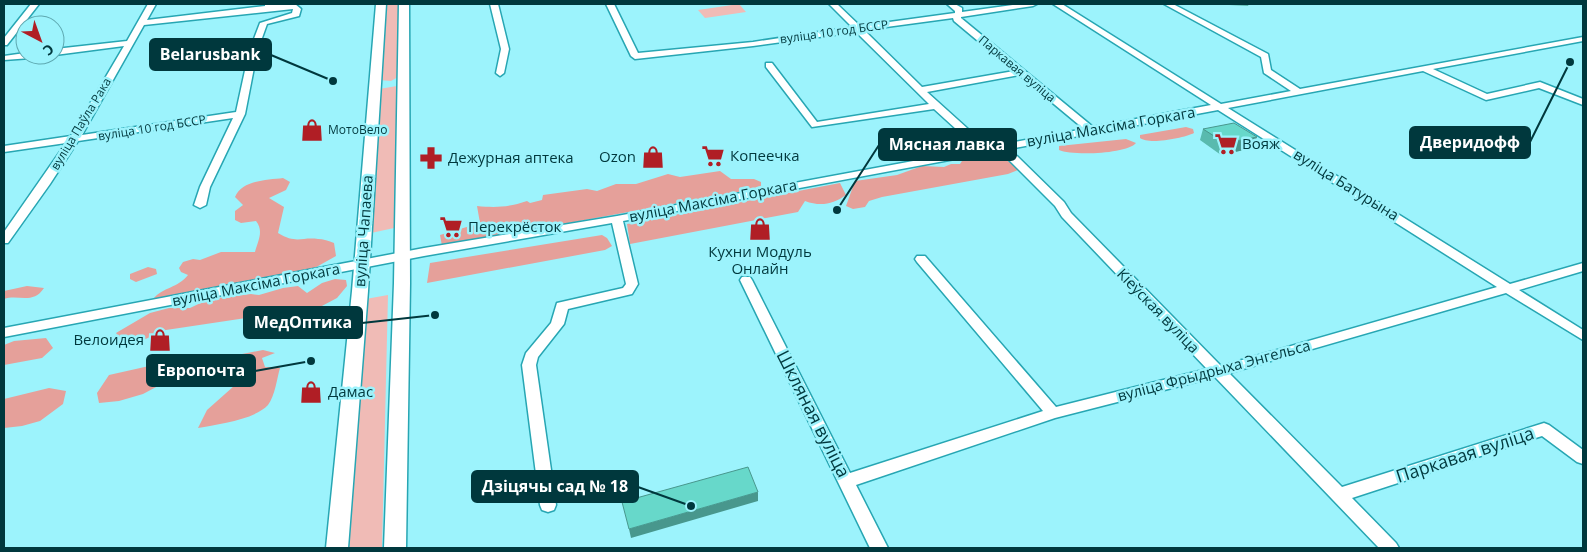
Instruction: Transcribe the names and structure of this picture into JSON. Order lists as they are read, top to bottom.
{
  "streets": {
    "main road": ["вуліца Чапаева"],
    "street": [
      "вуліца 10 год БССР",
      "Паркавая вуліца",
      "вуліца Паўла Рака",
      "вуліца Максіма Горкага",
      "вуліца Батурына",
      "Кіеўская вуліца",
      "вуліца Фрыдрыха Энгельса",
      "Шкляная вуліца"
    ]
  },
  "crossings": [
    ["вуліца 10 год БССР", "Паркавая вуліца"],
    ["вуліца 10 год БССР", "вуліца Паўла Рака"],
    ["Паркавая вуліца", "вуліца Максіма Горкага"],
    ["Паркавая вуліца", "Кіеўская вуліца"],
    ["вуліца Максіма Горкага", "вуліца Батурына"],
    ["вуліца Максіма Горкага", "вуліца Чапаева"],
    ["вуліца Батурына", "вуліца Фрыдрыха Энгельса"],
    ["Кіеўская вуліца", "вуліца Фрыдрыха Энгельса"],
    ["вуліца Фрыдрыха Энгельса", "Шкляная вуліца"]
  ],
  "places": {
    "other": [
      "Дверидофф",
      "Belarusbank",
      "Мясная лавка",
      "МедОптика",
      "Европочта",
      "Дзіцячы сад № 18"
    ],
    "shop": [
      "МотоВело",
      "Ozon",
      "Кухни Модуль Онлайн",
      "Велоидея",
      "Дамас"
    ],
    "supermarket": ["Вояж", "Копеечка", "Перекрёсток"],
    "pharmacy": ["Дежурная аптека"]
  },
  "north": "bottom right"
}
